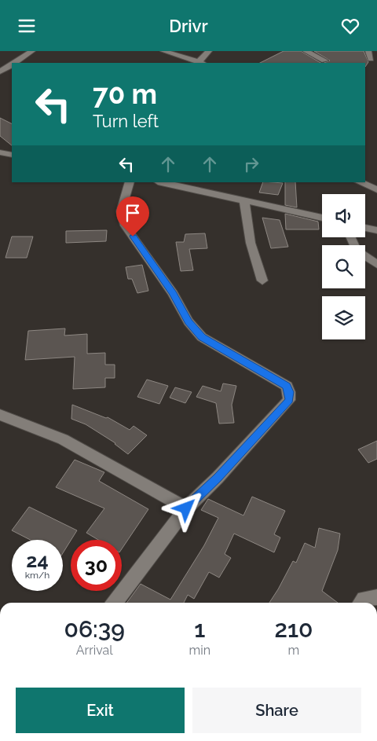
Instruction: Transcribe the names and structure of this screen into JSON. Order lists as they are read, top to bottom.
{
  "page": {
    "header": "Drivr",
    "turn": ["70 m", "Turn left"],
    "speed": "24 km/h",
    "limit": "30",
    "eta": [
      "06:39",
      "Arrival",
      "1",
      "min",
      "210",
      "m"
    ],
    "buttons": ["Exit", "Share"]
  }
}
